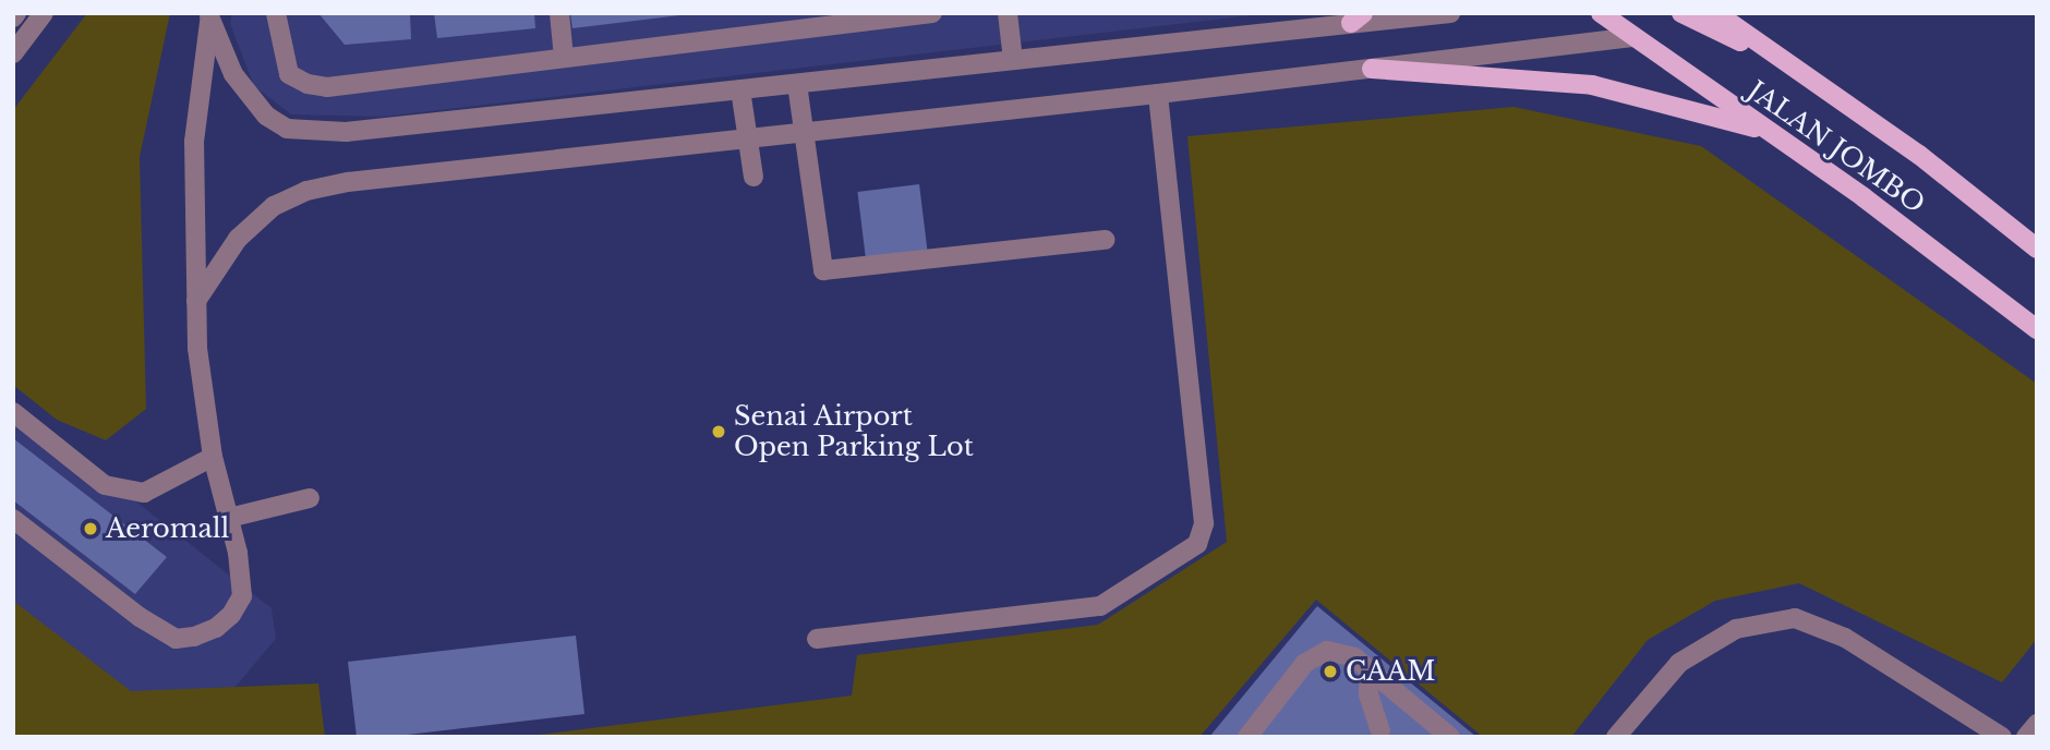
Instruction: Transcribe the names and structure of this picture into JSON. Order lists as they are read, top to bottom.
{
  "streets": {
    "main road": ["JALAN JOMBO"]
  },
  "places": ["Senai Airport Open Parking Lot", "Aeromall", "CAAM"]
}
